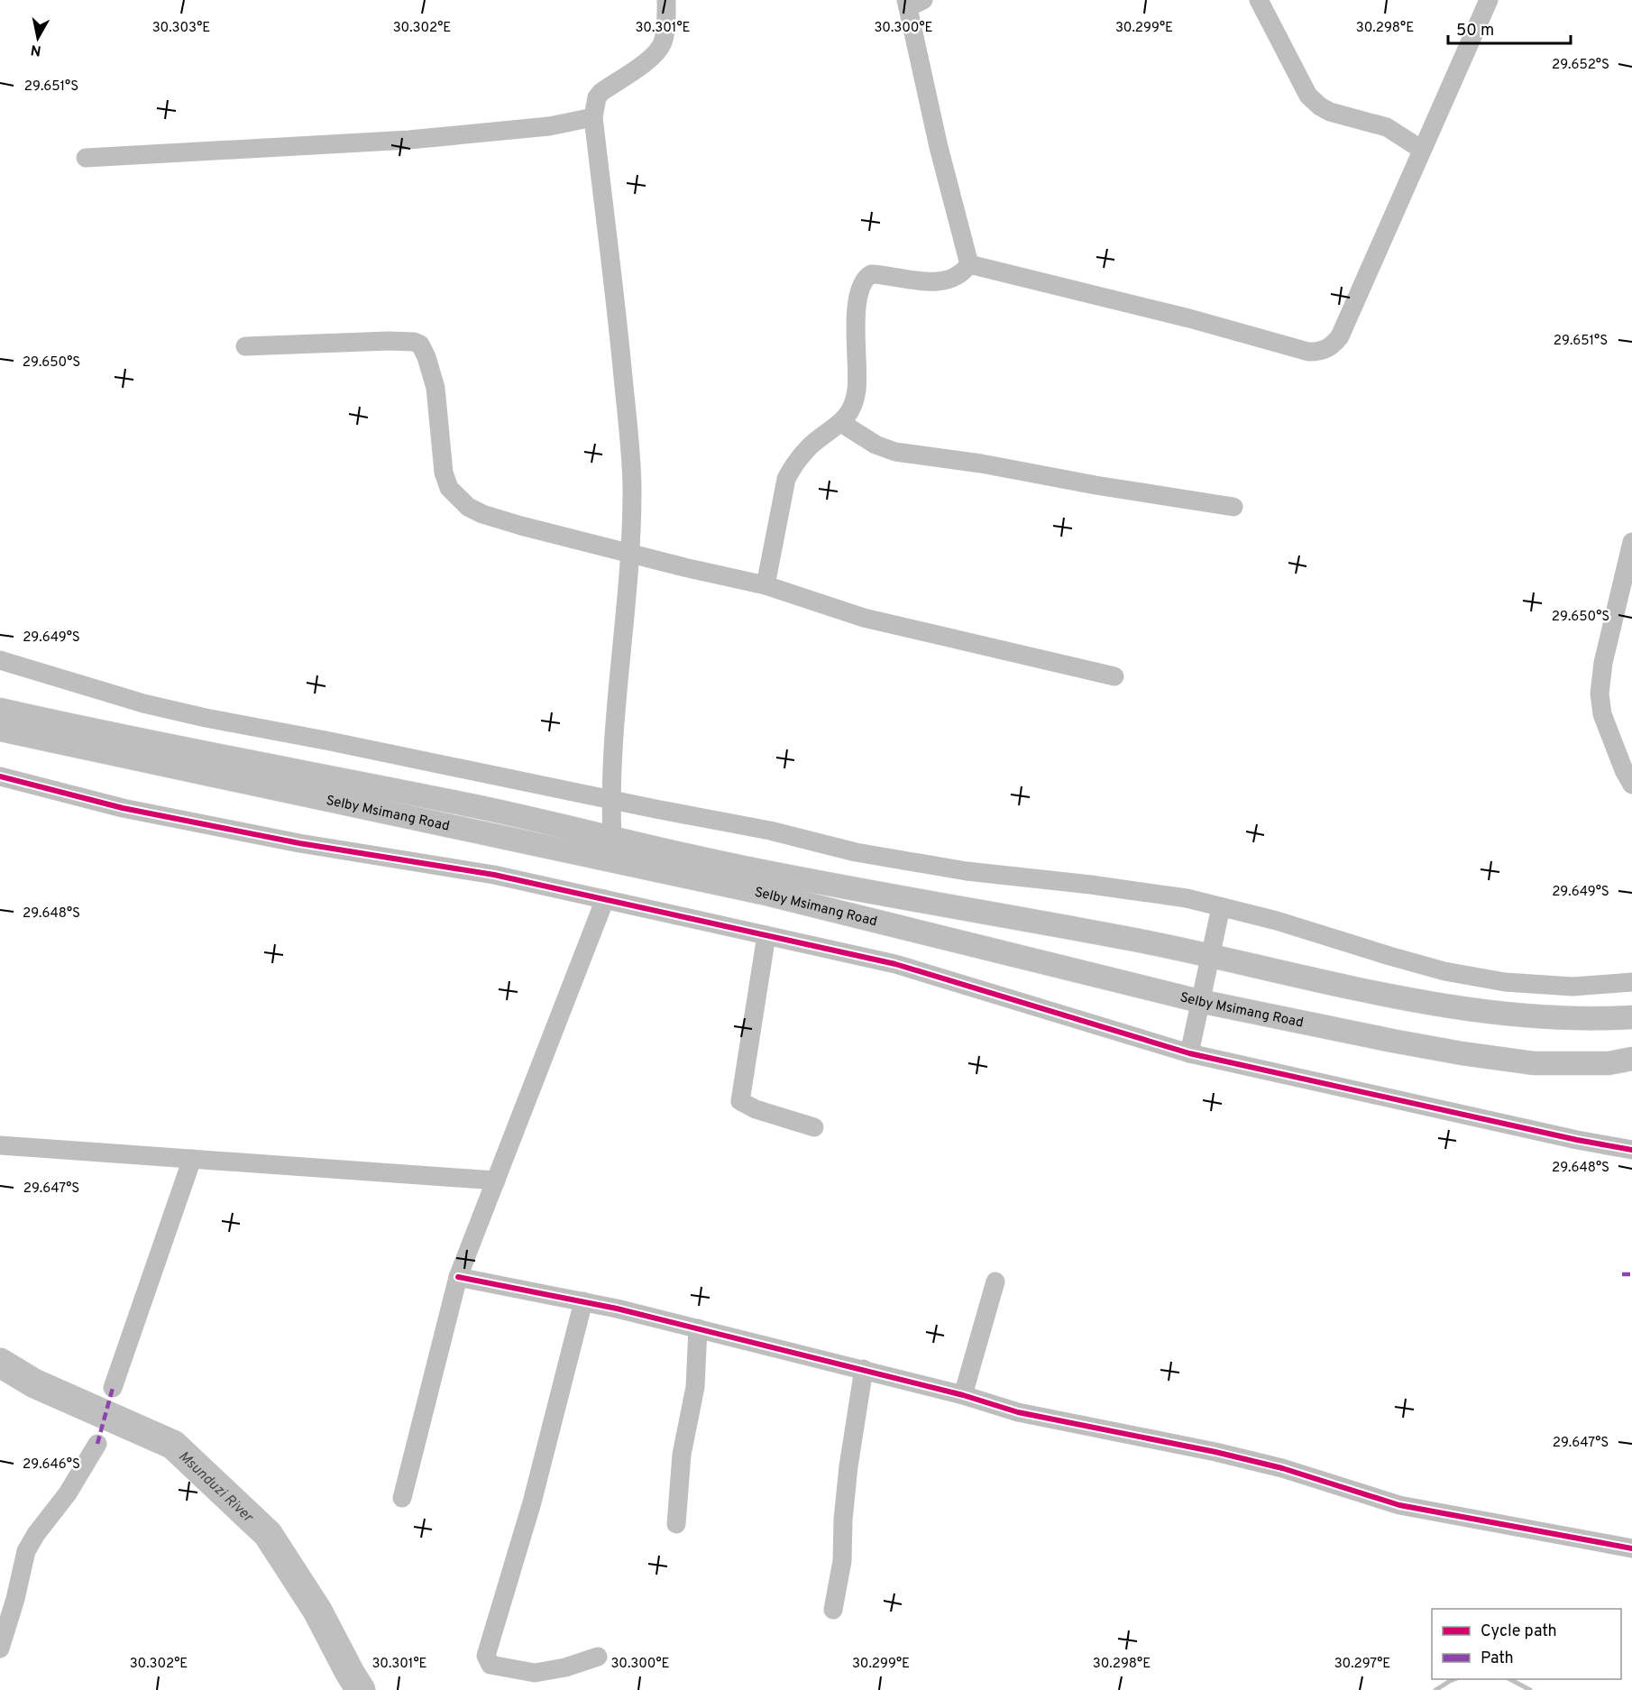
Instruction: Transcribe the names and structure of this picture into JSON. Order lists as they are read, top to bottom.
{
  "streets": {
    "main road": ["Selby Msimang Road"]
  },
  "water": ["Msunduzi River"],
  "legend": ["Cycle path", "Path"],
  "scale_bar": "50 m",
  "north": "bottom",
  "coordinates": [
    "30.302°E",
    "30.301°E",
    "30.300°E",
    "30.299°E",
    "30.298°E",
    "30.303°E",
    "29.652°S",
    "29.651°S",
    "29.650°S",
    "29.649°S",
    "29.648°S",
    "29.647°S",
    "29.646°S",
    "30.297°E"
  ]
}
